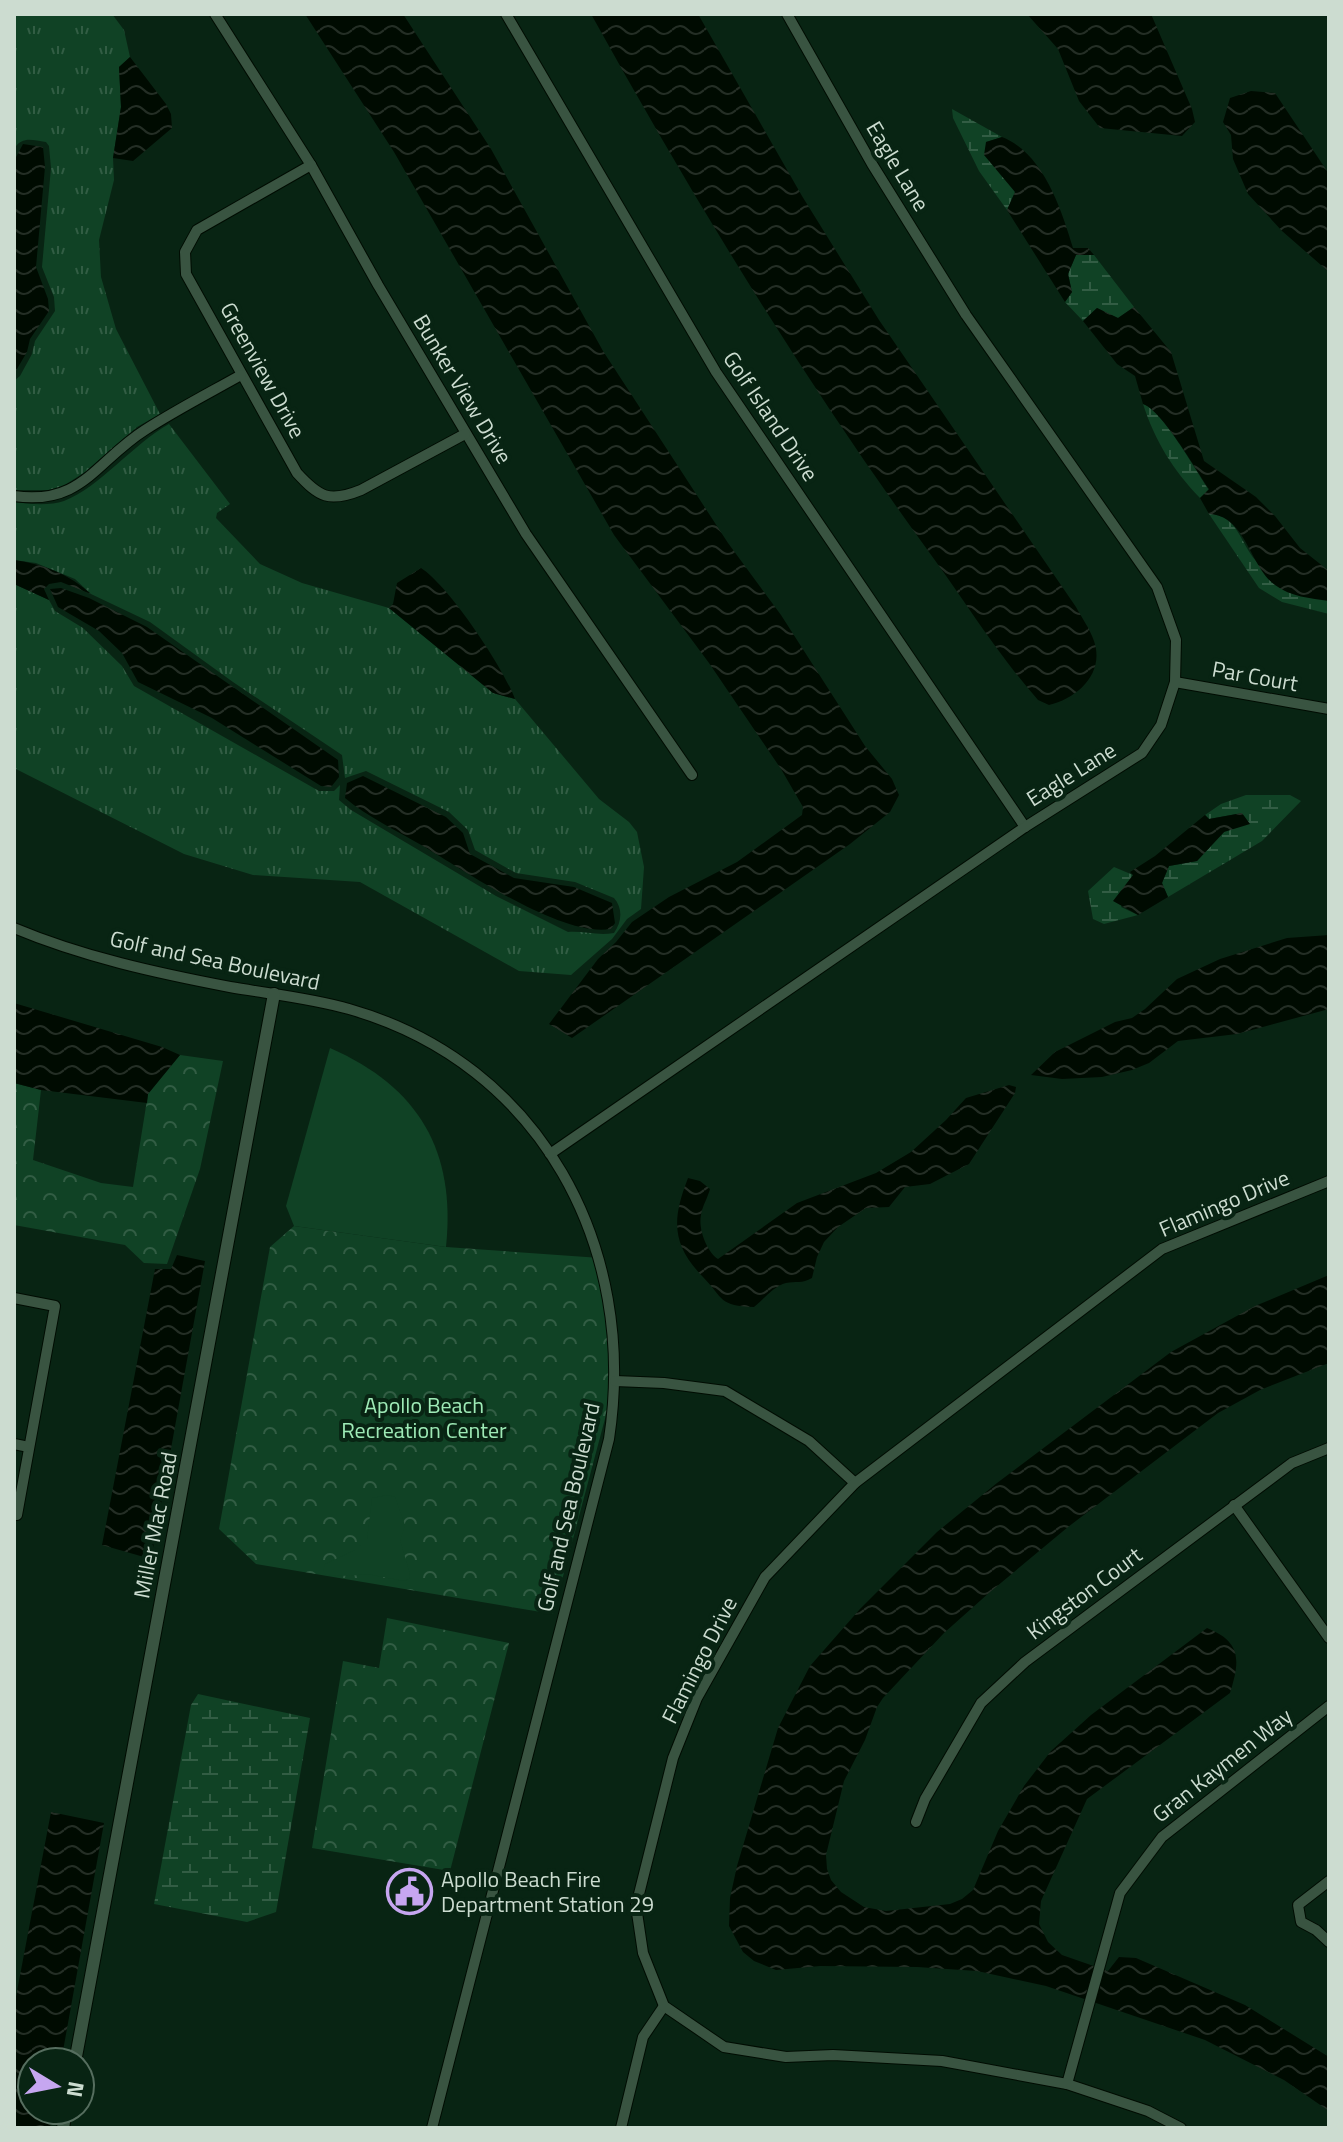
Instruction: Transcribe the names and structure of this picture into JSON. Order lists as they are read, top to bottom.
{
  "streets": {
    "street": [
      "Eagle Lane",
      "Greenview Drive",
      "Bunker View Drive",
      "Golf Island Drive",
      "Par Court",
      "Golf and Sea Boulevard",
      "Flamingo Drive",
      "Miller Mac Road",
      "Kingston Court",
      "Gran Kaymen Way"
    ]
  },
  "crossings": [
    ["Eagle Lane", "Golf Island Drive"],
    ["Eagle Lane", "Par Court"],
    ["Eagle Lane", "Golf and Sea Boulevard"],
    ["Greenview Drive", "Bunker View Drive"],
    ["Golf and Sea Boulevard", "Miller Mac Road"]
  ],
  "parks": ["Apollo Beach Recreation Center"],
  "places": {
    "public building": ["Apollo Beach Fire Department Station 29"]
  },
  "north": "right"
}
